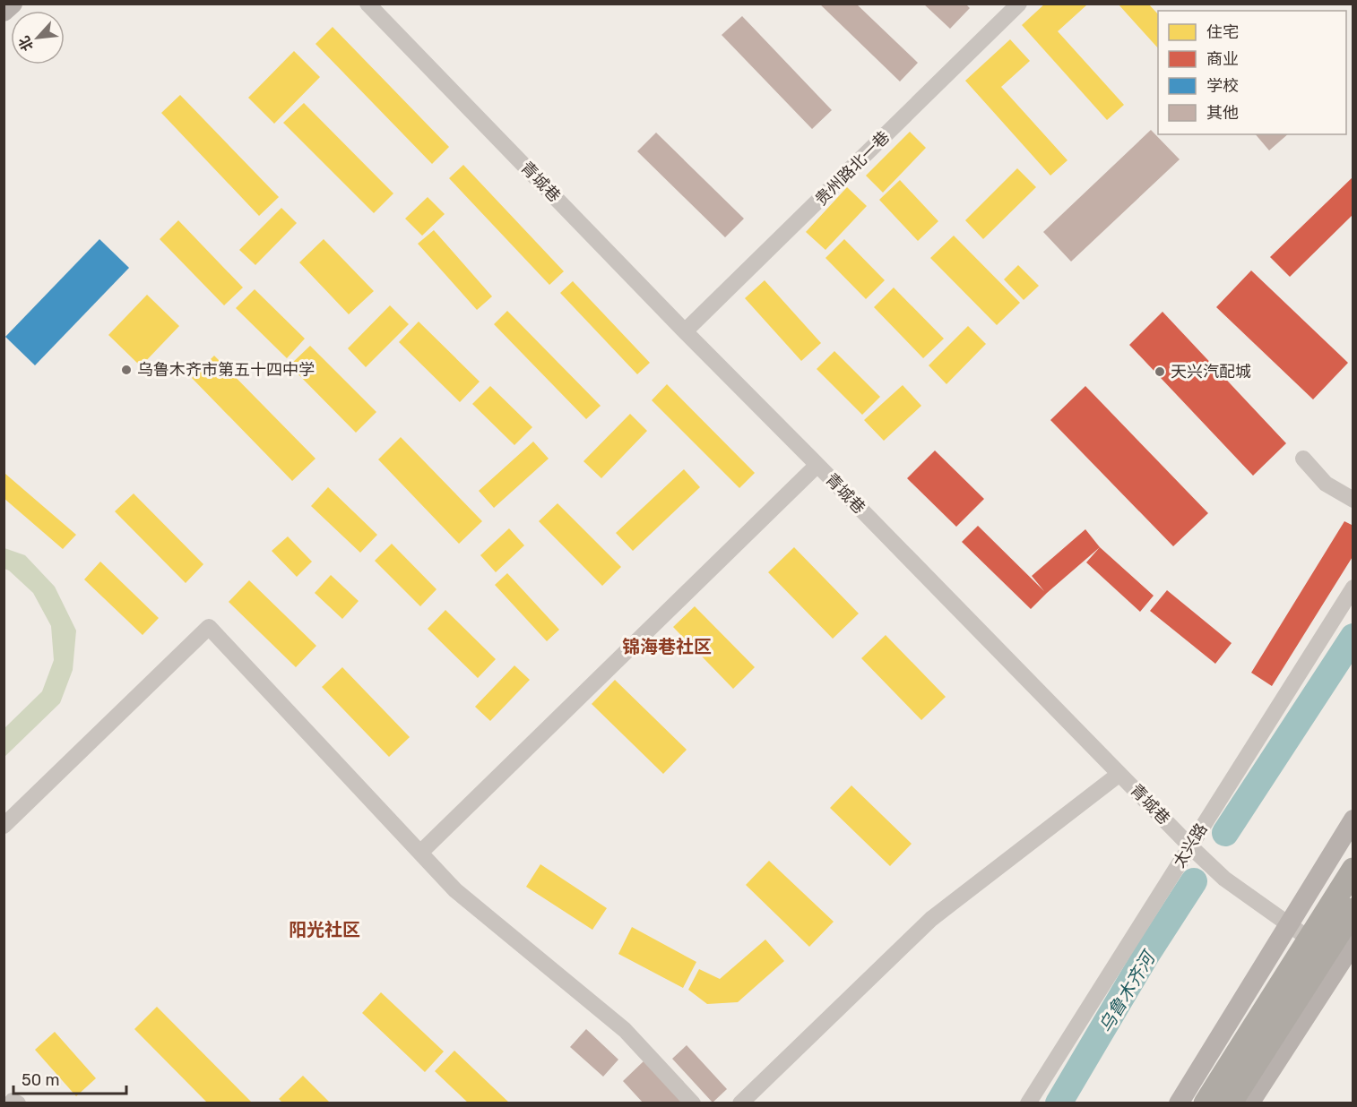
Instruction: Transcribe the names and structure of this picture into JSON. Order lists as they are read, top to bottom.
{
  "streets": {
    "street": ["贵州路北一巷", "青城巷", "太兴路"]
  },
  "crossings": [
    ["贵州路北一巷", "青城巷"],
    ["青城巷", "太兴路"]
  ],
  "districts": ["锦海巷社区", "阳光社区"],
  "water": ["乌鲁木齐河"],
  "places": ["乌鲁木齐市第五十四中学", "天兴汽配城"],
  "legend": [
    "住宅",
    "商业",
    "学校",
    "其他"
  ],
  "scale_bar": "50 m",
  "north": "bottom left"
}
